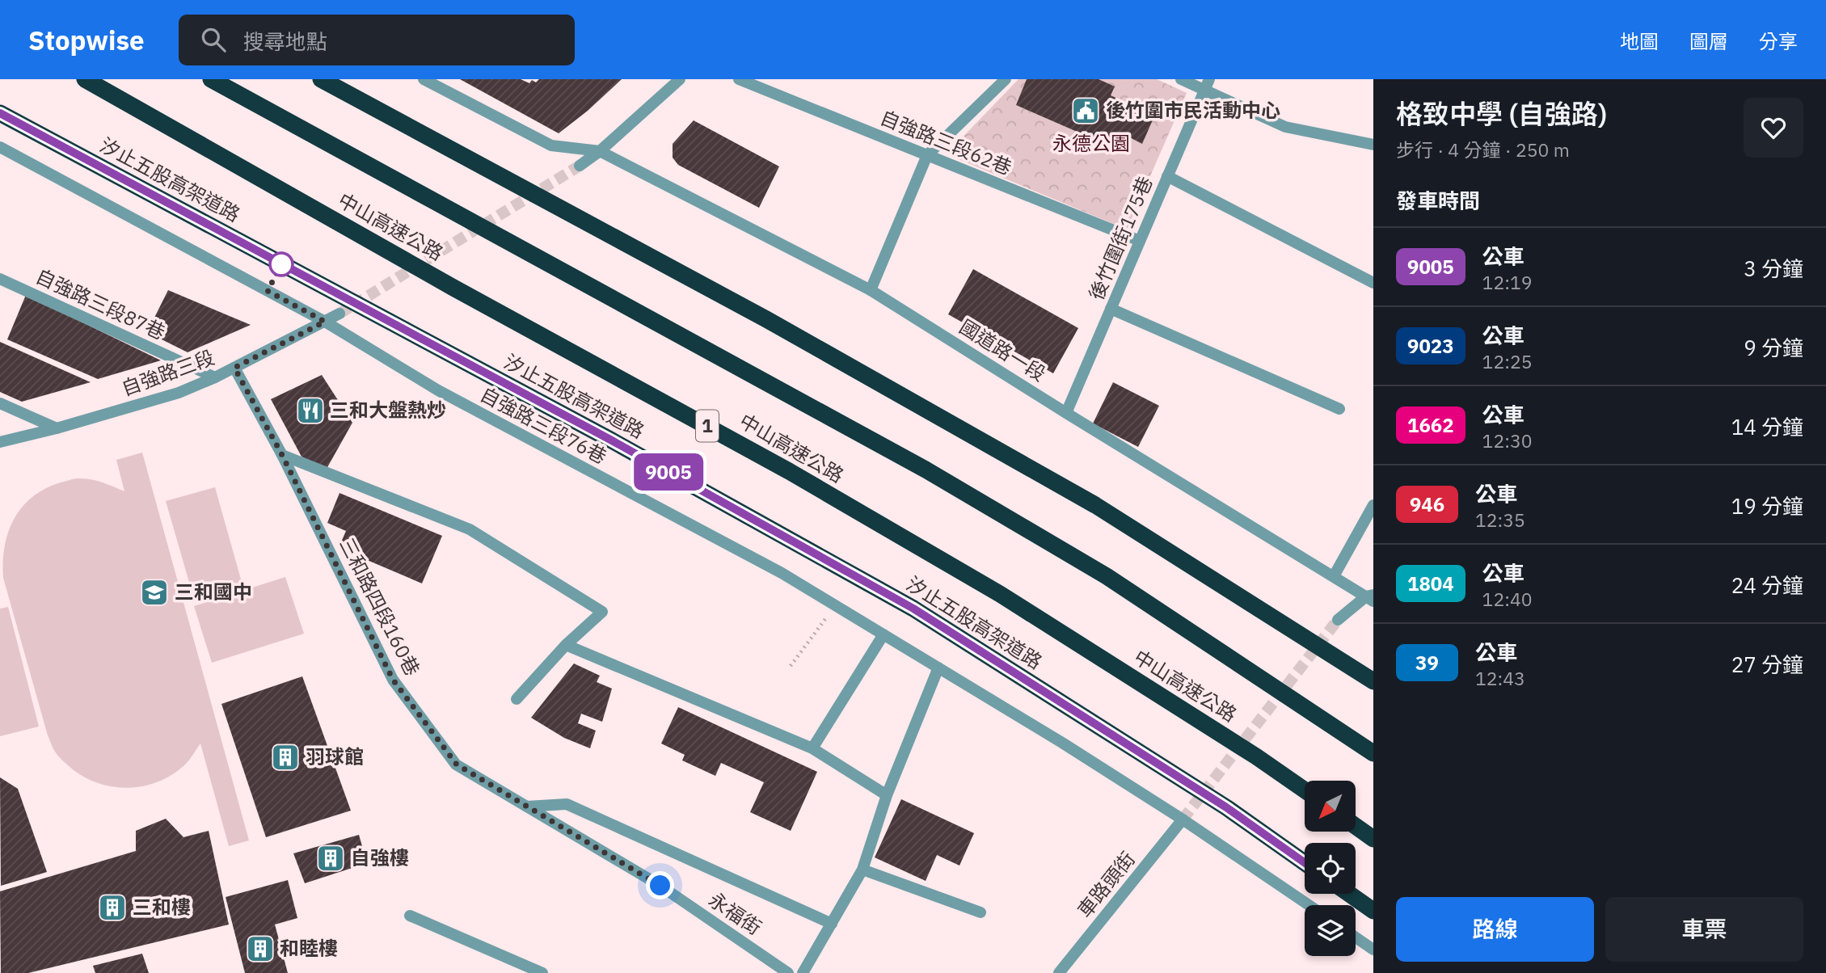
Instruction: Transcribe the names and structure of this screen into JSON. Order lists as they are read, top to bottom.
{
  "streets": {
    "highway": ["汐止五股高架道路", "中山高速公路", "1"],
    "street": [
      "自強路三段62巷",
      "後竹圍街175巷",
      "自強路三段87巷",
      "國道路一段",
      "自強路三段",
      "自強路三段76巷",
      "三和路四段160巷",
      "車路頭街",
      "永福街"
    ]
  },
  "crossings": [
    ["自強路三段62巷", "後竹圍街175巷"],
    ["後竹圍街175巷", "國道路一段"],
    ["自強路三段87巷", "自強路三段"],
    ["自強路三段", "自強路三段76巷"],
    ["自強路三段", "三和路四段160巷"],
    ["自強路三段76巷", "車路頭街"],
    ["三和路四段160巷", "永福街"]
  ],
  "parks": ["永德公園"],
  "places": {
    "public building": ["後竹圍市民活動中心"],
    "restaurant": ["三和大盤熱炒"],
    "school or university": ["三和國中"],
    "building": [
      "羽球館",
      "自強樓",
      "三和樓",
      "和睦樓"
    ]
  },
  "lines": ["bus line 9005"],
  "north": "bottom left",
  "page": {
    "header": "Stopwise",
    "search": "搜尋地點",
    "nav": ["地圖", "圖層", "分享"],
    "on_map": "9005",
    "heading": [
      ["格致中學 (自強路)", "步行 · 4 分鐘 · 250 m"],
      "發車時間"
    ],
    "list": [
      {
        "mark": "9005",
        "name": "公車",
        "note": "12:19",
        "value": "3 分鐘"
      },
      {
        "mark": "9023",
        "name": "公車",
        "note": "12:25",
        "value": "9 分鐘"
      },
      {
        "mark": "1662",
        "name": "公車",
        "note": "12:30",
        "value": "14 分鐘"
      },
      {
        "mark": "946",
        "name": "公車",
        "note": "12:35",
        "value": "19 分鐘"
      },
      {
        "mark": "1804",
        "name": "公車",
        "note": "12:40",
        "value": "24 分鐘"
      },
      {
        "mark": "39",
        "name": "公車",
        "note": "12:43",
        "value": "27 分鐘"
      }
    ],
    "buttons": ["路線", "車票"]
  }
}
